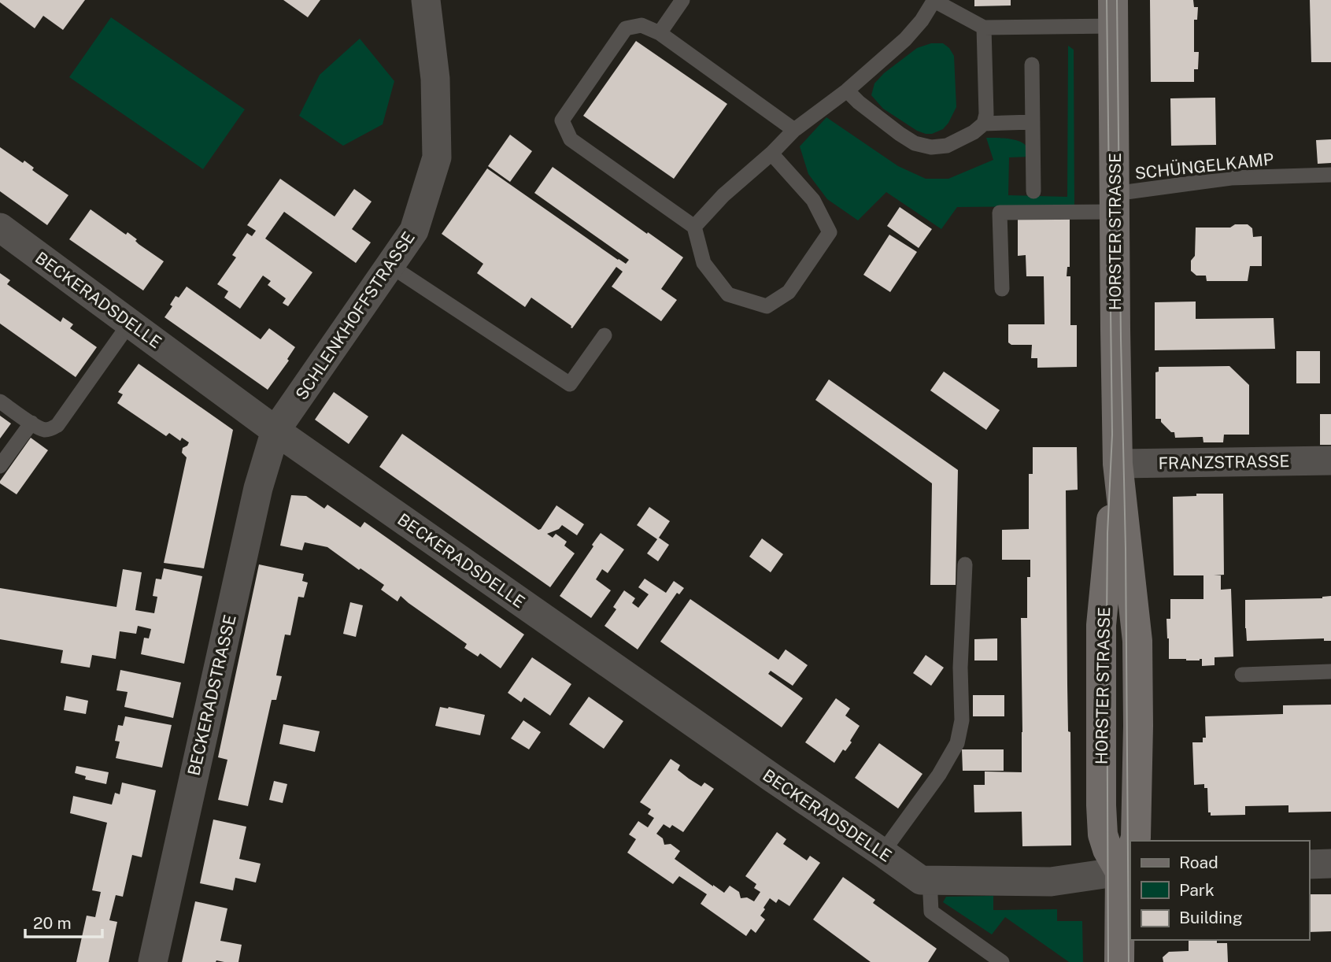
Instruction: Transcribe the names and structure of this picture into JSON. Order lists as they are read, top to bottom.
{
  "streets": {
    "main road": ["HORSTER STRASSE"],
    "street": [
      "BECKERADSDELLE",
      "SCHLENKHOFFSTRASSE",
      "FRANZSTRASSE",
      "BECKERADSTRASSE"
    ],
    "lane": ["SCHÜNGELKAMP"]
  },
  "crossings": [
    ["SCHÜNGELKAMP", "HORSTER STRASSE"],
    ["HORSTER STRASSE", "BECKERADSDELLE"],
    ["HORSTER STRASSE", "FRANZSTRASSE"],
    ["BECKERADSDELLE", "SCHLENKHOFFSTRASSE"],
    ["BECKERADSDELLE", "BECKERADSTRASSE"],
    ["SCHLENKHOFFSTRASSE", "BECKERADSTRASSE"]
  ],
  "legend": ["Road", "Park", "Building"],
  "scale_bar": "20 m"
}
